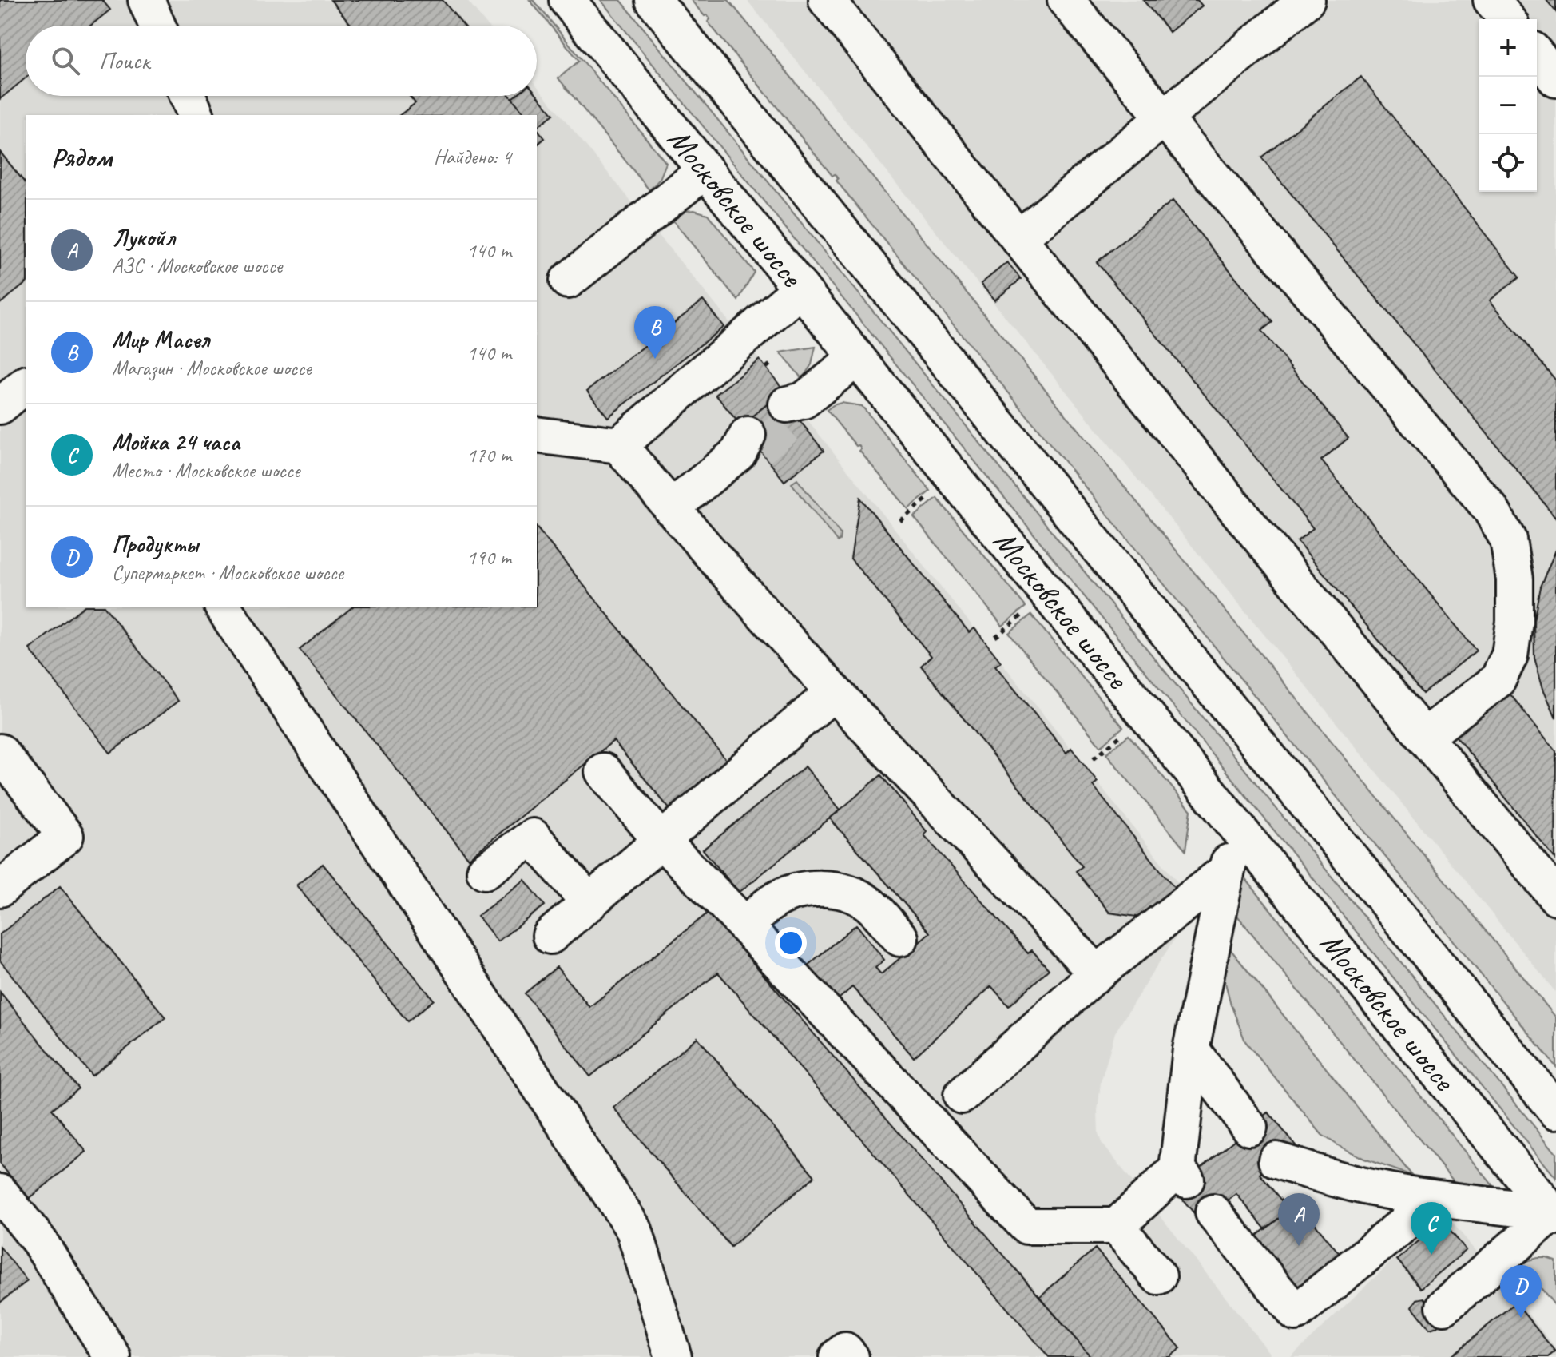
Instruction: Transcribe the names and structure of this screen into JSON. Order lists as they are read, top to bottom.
{
  "streets": {
    "main road": ["Московское шоссе"]
  },
  "page": {
    "map_buttons": ["+", "−"],
    "search": "Поиск",
    "heading": ["Рядом", "Найдено: 4"],
    "list": [
      {
        "mark": "A",
        "name": "Лукойл",
        "note": "АЗС · Московское шоссе",
        "value": "140 m"
      },
      {
        "mark": "B",
        "name": "Мир Масел",
        "note": "Магазин · Московское шоссе",
        "value": "140 m"
      },
      {
        "mark": "C",
        "name": "Мойка 24 часа",
        "note": "Место · Московское шоссе",
        "value": "170 m"
      },
      {
        "mark": "D",
        "name": "Продукты",
        "note": "Супермаркет · Московское шоссе",
        "value": "190 m"
      }
    ],
    "pins": [
      "B",
      "A",
      "C",
      "D"
    ]
  }
}
